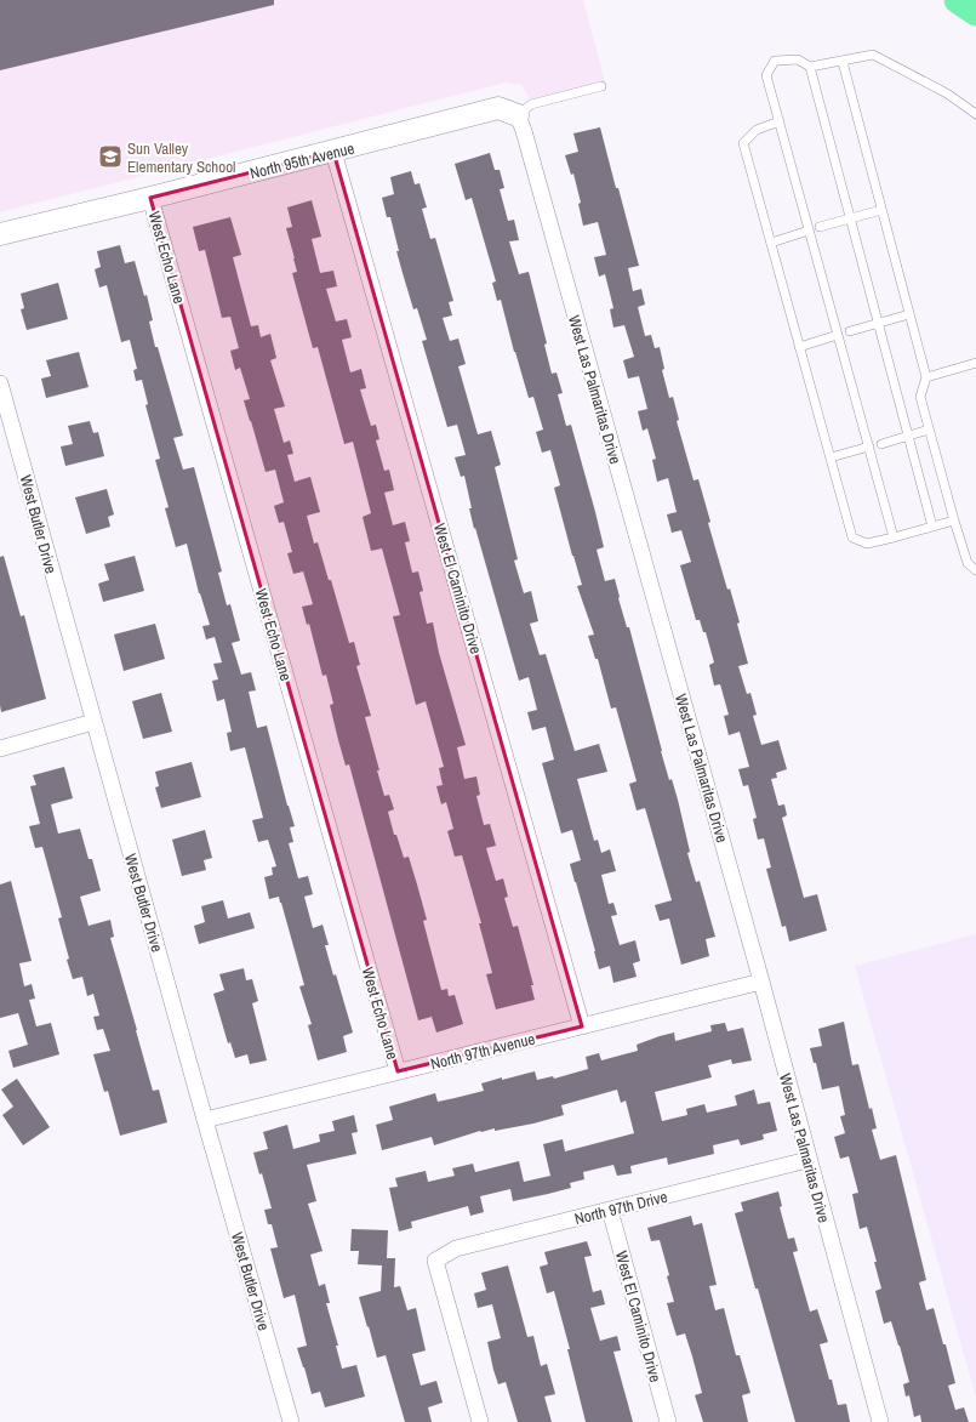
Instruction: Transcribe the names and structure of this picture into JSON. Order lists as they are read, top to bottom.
{
  "streets": {
    "street": [
      "North 95th Avenue",
      "West Echo Lane",
      "West Las Palmaritas Drive",
      "West Butler Drive",
      "West El Caminito Drive",
      "North 97th Avenue",
      "North 97th Drive"
    ]
  },
  "crossings": [
    ["North 95th Avenue", "West Echo Lane"],
    ["North 95th Avenue", "West Las Palmaritas Drive"],
    ["North 95th Avenue", "West El Caminito Drive"],
    ["West Echo Lane", "North 97th Avenue"],
    ["West Las Palmaritas Drive", "North 97th Avenue"],
    ["West Las Palmaritas Drive", "North 97th Drive"],
    ["West Butler Drive", "North 97th Avenue"],
    ["West El Caminito Drive", "North 97th Avenue"],
    ["West El Caminito Drive", "North 97th Drive"]
  ],
  "places": {
    "school or university": ["Sun Valley Elementary School"]
  }
}
